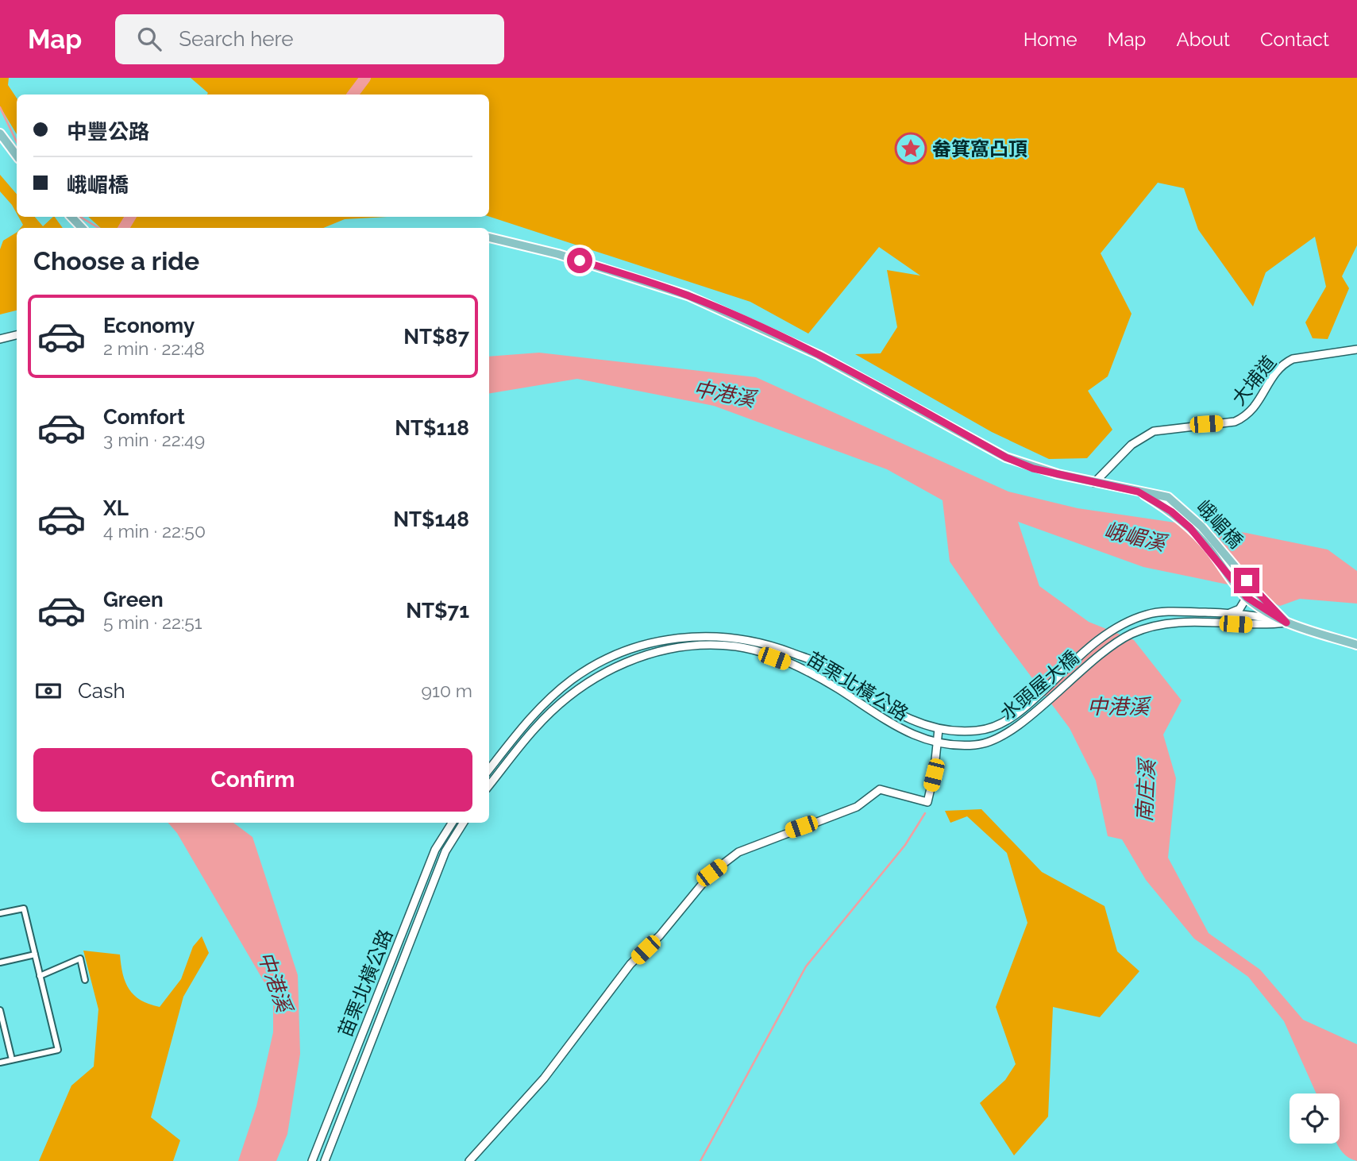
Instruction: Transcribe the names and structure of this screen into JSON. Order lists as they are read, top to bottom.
{
  "streets": {
    "main road": [
      "大埔道",
      "峨嵋橋",
      "水頭屋大橋",
      "苗栗北橫公路"
    ]
  },
  "crossings": [
    ["峨嵋橋", "水頭屋大橋"],
    ["水頭屋大橋", "苗栗北橫公路"]
  ],
  "water": ["中港溪", "峨嵋溪", "南庄溪"],
  "places": {
    "place": ["畚箕窩凸頂"]
  },
  "page": {
    "header": "Map",
    "search": "Search here",
    "nav": [
      "Home",
      "Map",
      "About",
      "Contact"
    ],
    "banner": ["中豐公路", "峨嵋橋"],
    "heading": "Choose a ride",
    "list": [
      {
        "name": "Economy",
        "note": "2 min · 22:48",
        "value": "NT$87"
      },
      {
        "name": "Comfort",
        "note": "3 min · 22:49",
        "value": "NT$118"
      },
      {
        "name": "XL",
        "note": "4 min · 22:50",
        "value": "NT$148"
      },
      {
        "name": "Green",
        "note": "5 min · 22:51",
        "value": "NT$71"
      }
    ],
    "pay": ["Cash", "910 m"],
    "buttons": "Confirm"
  }
}
